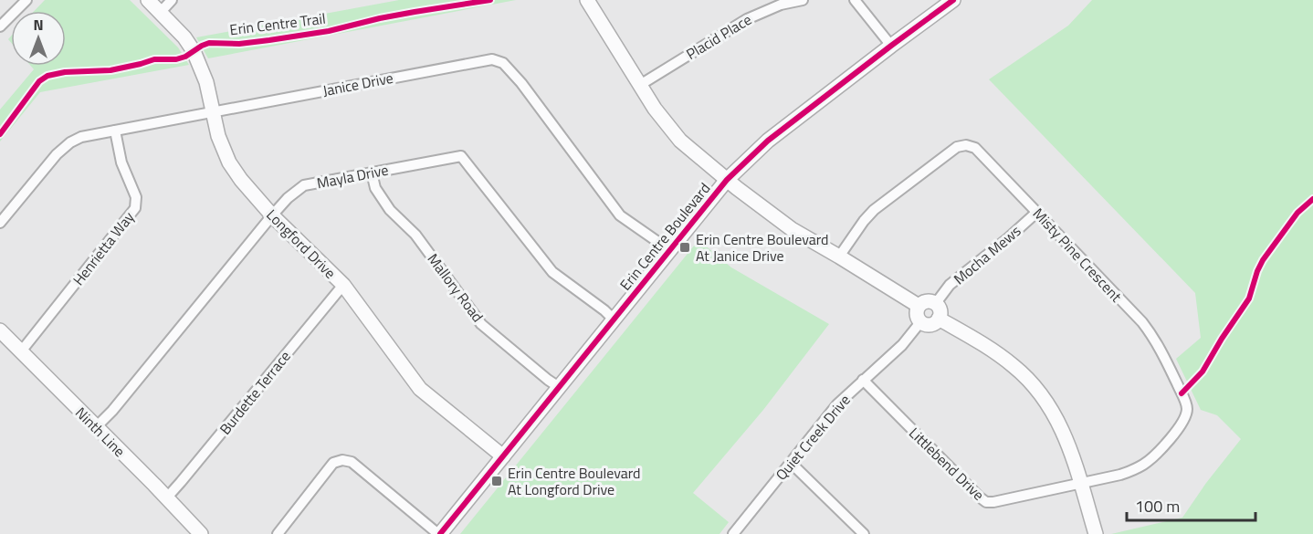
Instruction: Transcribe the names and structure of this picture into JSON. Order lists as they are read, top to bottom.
{
  "streets": {
    "street": [
      "Placid Place",
      "Janice Drive",
      "Mayla Drive",
      "Erin Centre Boulevard",
      "Longford Drive",
      "Henrietta Way",
      "Mocha Mews",
      "Misty Pine Crescent",
      "Mallory Road",
      "Burdette Terrace",
      "Ninth Line",
      "Quiet Creek Drive",
      "Littlebend Drive"
    ],
    "cycle path": ["Erin Centre Trail"]
  },
  "crossings": [
    ["Janice Drive", "Erin Centre Boulevard"],
    ["Janice Drive", "Longford Drive"],
    ["Janice Drive", "Henrietta Way"],
    ["Mayla Drive", "Erin Centre Boulevard"],
    ["Mayla Drive", "Longford Drive"],
    ["Mayla Drive", "Mallory Road"],
    ["Mayla Drive", "Ninth Line"],
    ["Erin Centre Boulevard", "Longford Drive"],
    ["Erin Centre Boulevard", "Mallory Road"],
    ["Longford Drive", "Burdette Terrace"],
    ["Henrietta Way", "Ninth Line"],
    ["Mocha Mews", "Misty Pine Crescent"],
    ["Mocha Mews", "Quiet Creek Drive"],
    ["Misty Pine Crescent", "Littlebend Drive"],
    ["Burdette Terrace", "Ninth Line"],
    ["Quiet Creek Drive", "Littlebend Drive"]
  ],
  "places": {
    "transit": ["Erin Centre Boulevard At Janice Drive", "Erin Centre Boulevard At Longford Drive"]
  },
  "scale_bar": "100 m",
  "north": "top"
}
